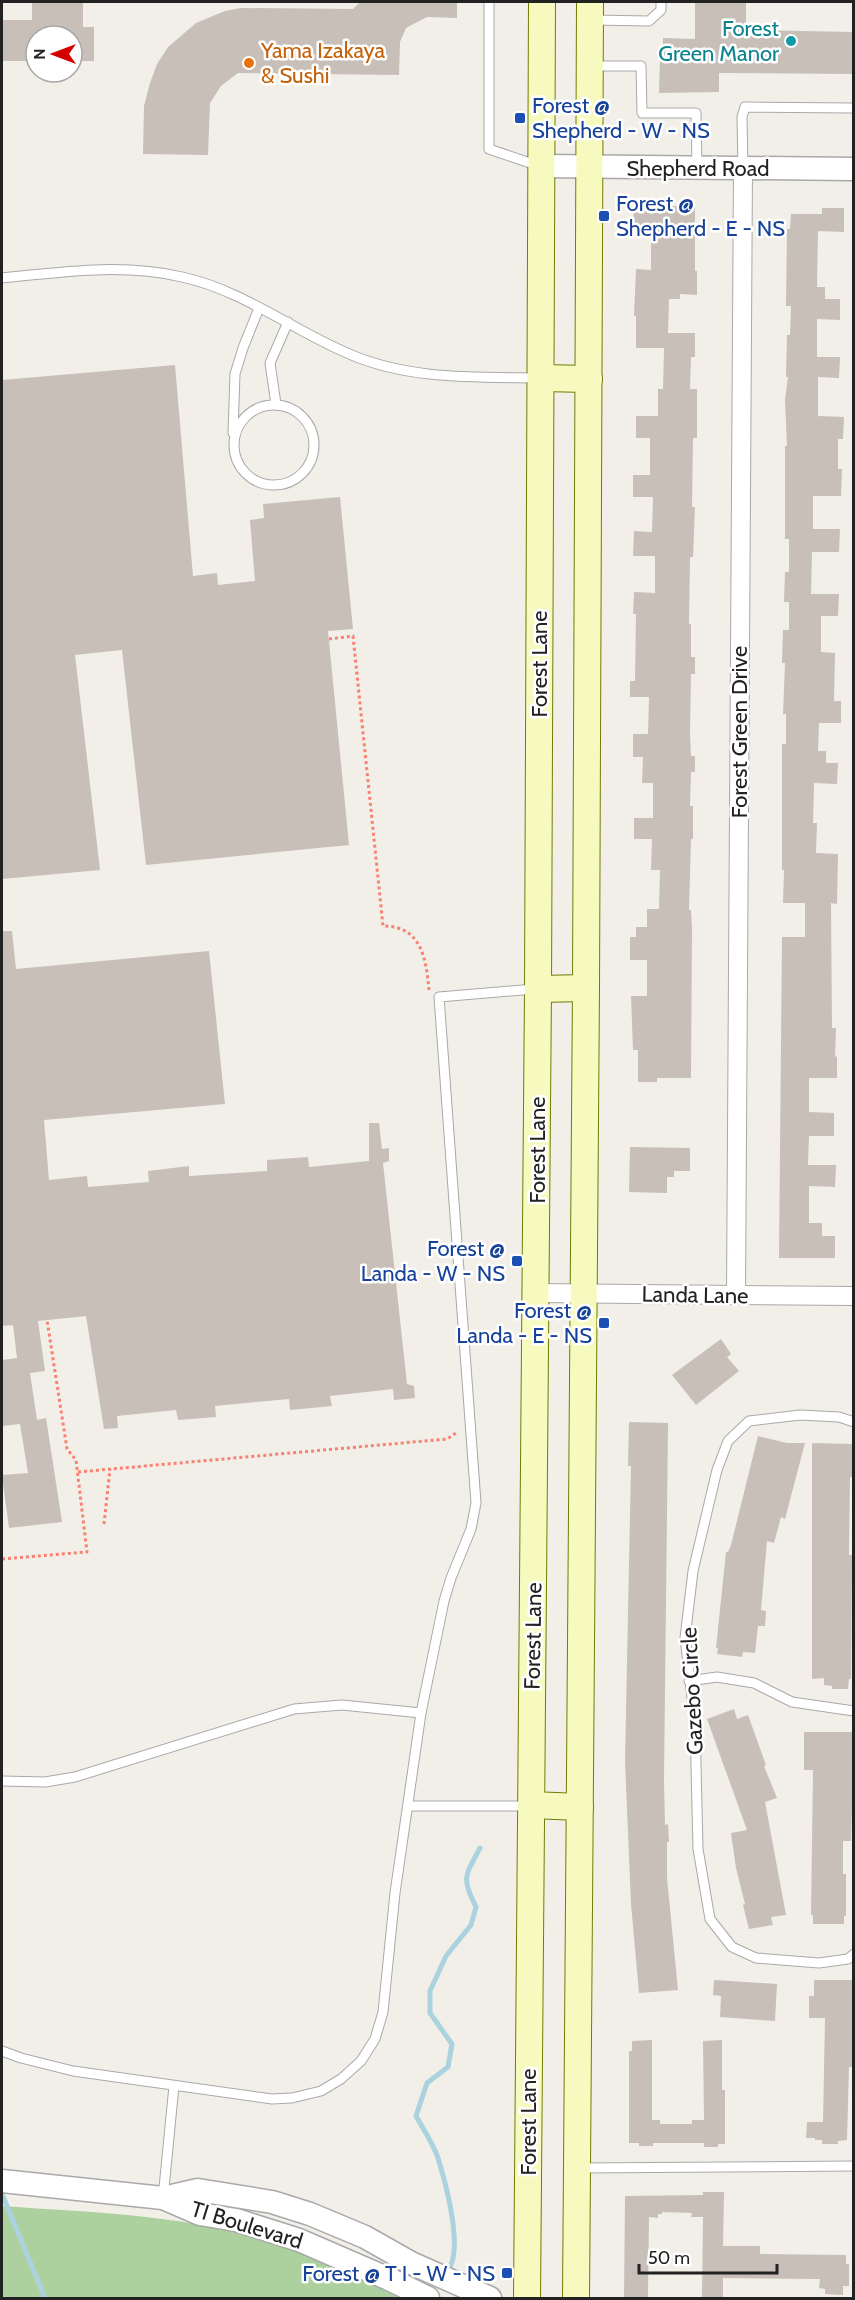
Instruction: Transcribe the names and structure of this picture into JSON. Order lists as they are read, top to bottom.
{
  "streets": {
    "main road": ["Forest Lane"],
    "street": [
      "Shepherd Road",
      "Forest Green Drive",
      "Landa Lane",
      "TI Boulevard"
    ],
    "lane": ["Gazebo Circle"]
  },
  "crossings": [
    ["Shepherd Road", "Forest Lane"],
    ["Shepherd Road", "Forest Green Drive"],
    ["Forest Lane", "Landa Lane"],
    ["Forest Green Drive", "Landa Lane"]
  ],
  "places": {
    "other": ["Forest Green Manor", "Yama Izakaya & Sushi"],
    "transit": [
      "Forest @ Shepherd - W - NS",
      "Forest @ Shepherd - E - NS",
      "Forest @ Landa - W - NS",
      "Forest @ Landa - E - NS",
      "Forest @ T I - W - NS"
    ]
  },
  "scale_bar": "50 m",
  "north": "left"
}
